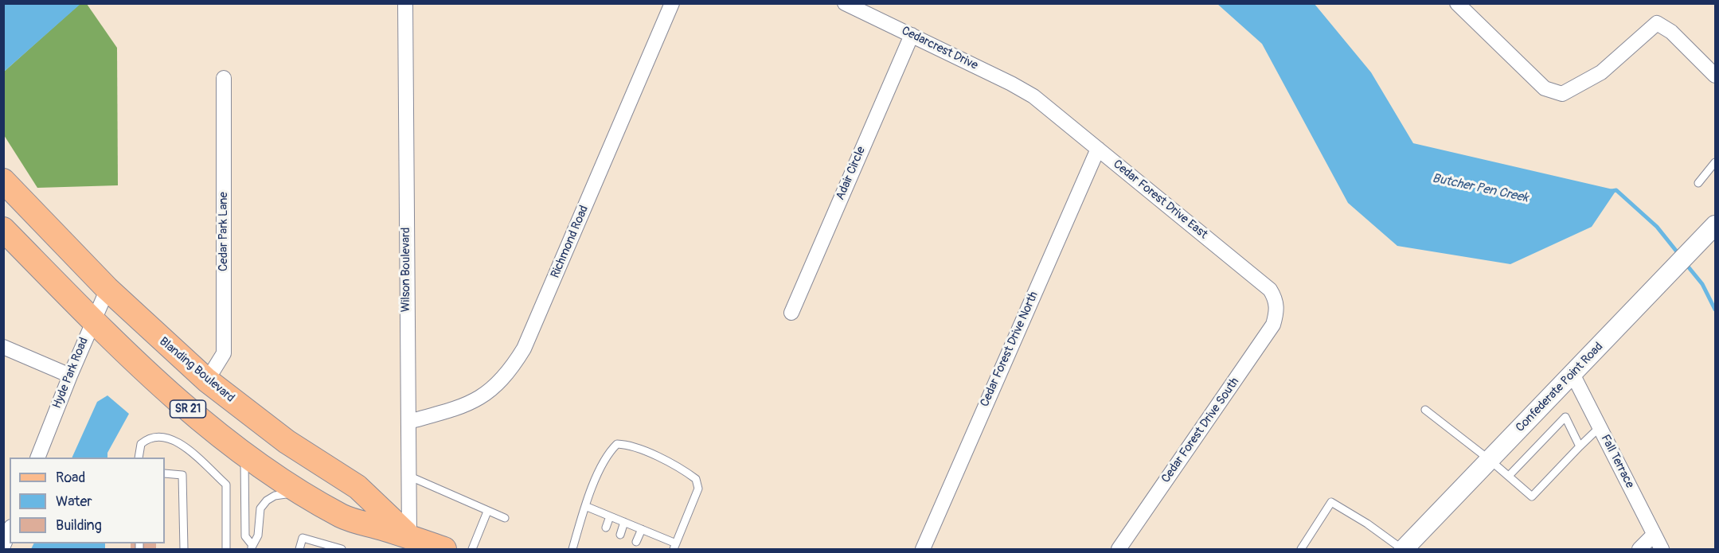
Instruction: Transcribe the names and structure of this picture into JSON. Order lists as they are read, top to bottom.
{
  "streets": {
    "main road": ["Blanding Boulevard", "SR 21"],
    "street": [
      "Cedarcrest Drive",
      "Adair Circle",
      "Cedar Forest Drive East",
      "Cedar Park Lane",
      "Richmond Road",
      "Wilson Boulevard",
      "Cedar Forest Drive North",
      "Hyde Park Road",
      "Confederate Point Road",
      "Cedar Forest Drive South",
      "Fall Terrace"
    ]
  },
  "crossings": [
    ["Cedarcrest Drive", "Adair Circle"],
    ["Cedarcrest Drive", "Cedar Forest Drive East"],
    ["Cedar Forest Drive East", "Cedar Forest Drive North"],
    ["Cedar Forest Drive East", "Cedar Forest Drive South"],
    ["Cedar Park Lane", "Blanding Boulevard"],
    ["Richmond Road", "Wilson Boulevard"],
    ["Wilson Boulevard", "Blanding Boulevard"],
    ["Blanding Boulevard", "Hyde Park Road"],
    ["Confederate Point Road", "Fall Terrace"]
  ],
  "water": ["Butcher Pen Creek"],
  "legend": ["Road", "Water", "Building"]
}
